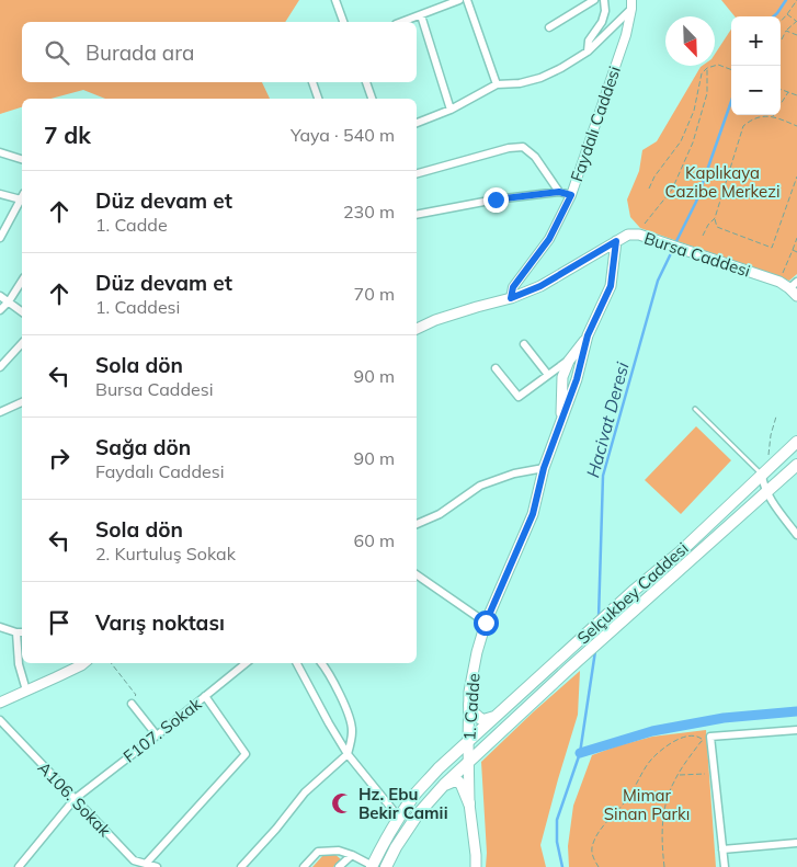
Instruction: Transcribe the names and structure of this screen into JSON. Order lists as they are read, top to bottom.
{
  "streets": {
    "main road": ["Bursa Caddesi", "Selçukbey Caddesi", "1. Cadde"],
    "street": ["Faydalı Caddesi", "F107. Sokak", "A106. Sokak"]
  },
  "crossings": [
    ["Faydalı Caddesi", "Bursa Caddesi"],
    ["Selçukbey Caddesi", "1. Cadde"],
    ["F107. Sokak", "A106. Sokak"]
  ],
  "water": ["Hacivat Deresi"],
  "parks": ["Kaplıkaya Cazibe Merkezi", "Mimar Sinan Parkı"],
  "places": {
    "mosque": ["Hz. Ebu Bekir Camii"]
  },
  "north": "bottom right",
  "page": {
    "map_buttons": ["+", "−"],
    "search": "Burada ara",
    "heading": ["7 dk", "Yaya · 540 m"],
    "list": [
      ["Düz devam et", "1. Cadde", "230 m"],
      ["Düz devam et", "1. Caddesi", "70 m"],
      ["Sola dön", "Bursa Caddesi", "90 m"],
      ["Sağa dön", "Faydalı Caddesi", "90 m"],
      ["Sola dön", "2. Kurtuluş Sokak", "60 m"],
      "Varış noktası"
    ]
  }
}
